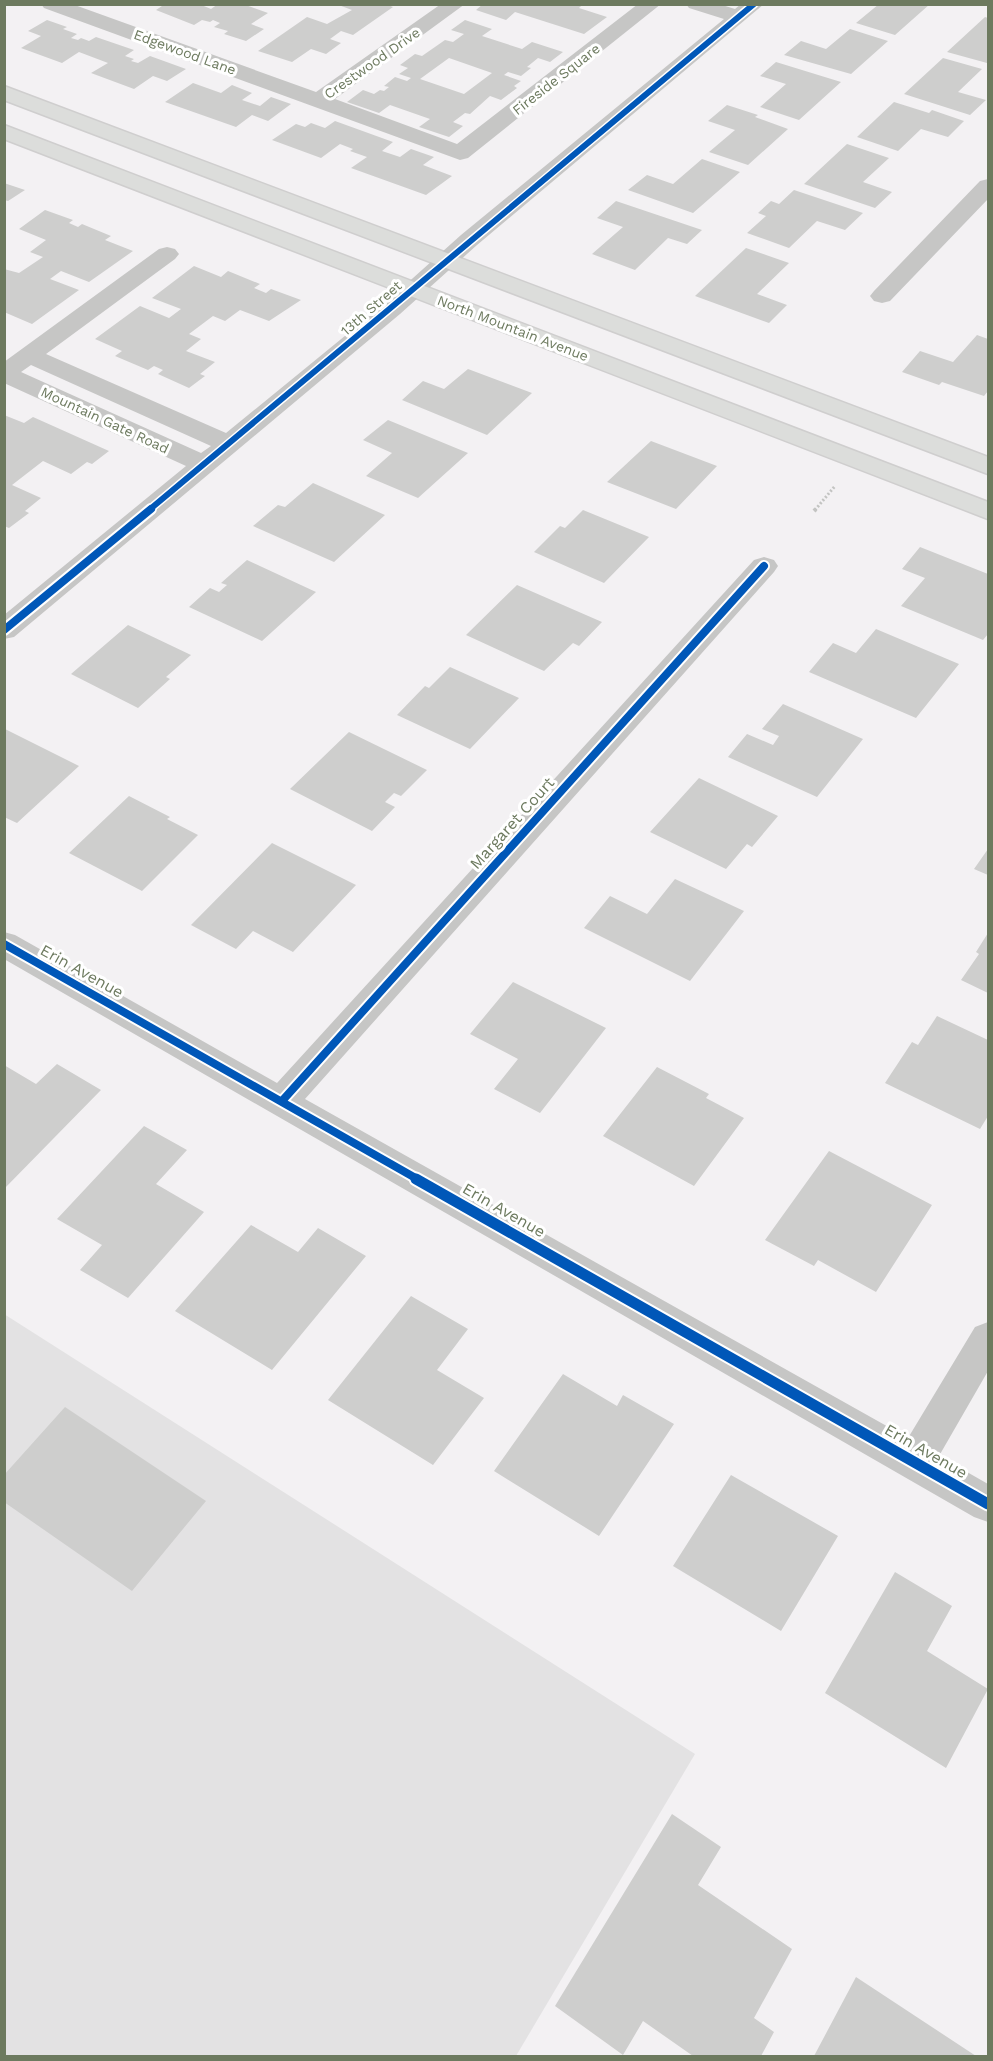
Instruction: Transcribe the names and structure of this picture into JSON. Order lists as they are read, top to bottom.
{
  "streets": {
    "main road": ["North Mountain Avenue"],
    "street": [
      "Edgewood Lane",
      "Crestwood Drive",
      "Fireside Square",
      "13th Street",
      "Mountain Gate Road",
      "Margaret Court",
      "Erin Avenue"
    ]
  },
  "crossings": [
    ["Edgewood Lane", "Crestwood Drive"],
    ["Edgewood Lane", "Fireside Square"],
    ["13th Street", "North Mountain Avenue"],
    ["13th Street", "Mountain Gate Road"],
    ["Margaret Court", "Erin Avenue"]
  ]
}
